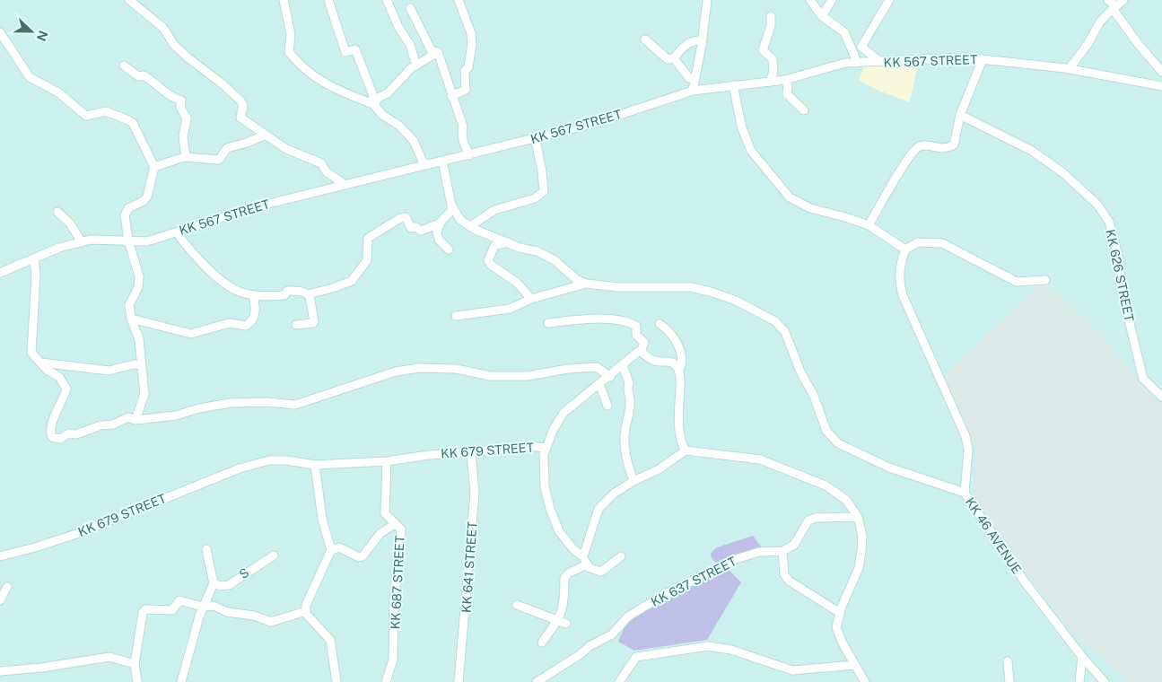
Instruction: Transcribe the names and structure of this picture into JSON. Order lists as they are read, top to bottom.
{
  "streets": {
    "street": [
      "KK 567 STREET",
      "KK 626 STREET",
      "KK 679 STREET",
      "KK 46 AVENUE",
      "KK 641 STREET",
      "S",
      "KK 637 STREET",
      "KK 687 STREET"
    ]
  },
  "crossings": [
    ["KK 679 STREET", "KK 641 STREET"],
    ["KK 679 STREET", "KK 687 STREET"]
  ],
  "north": "right"
}
